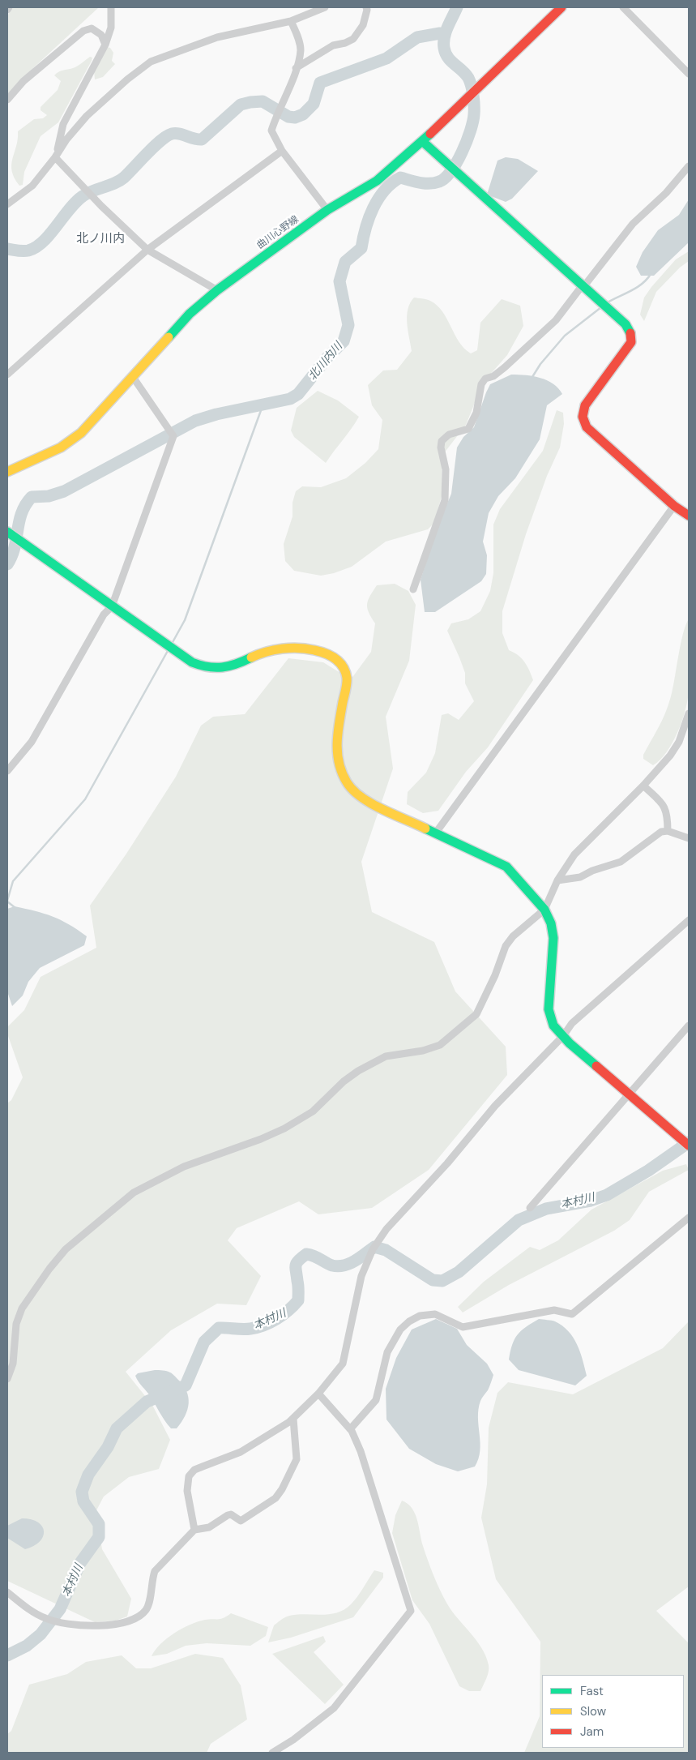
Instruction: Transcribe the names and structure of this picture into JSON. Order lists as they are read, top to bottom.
{
  "streets": {
    "street": ["曲川心野線"]
  },
  "districts": ["北ノ川内"],
  "water": ["北川内川", "本村川"],
  "legend": ["Fast", "Slow", "Jam"]
}
